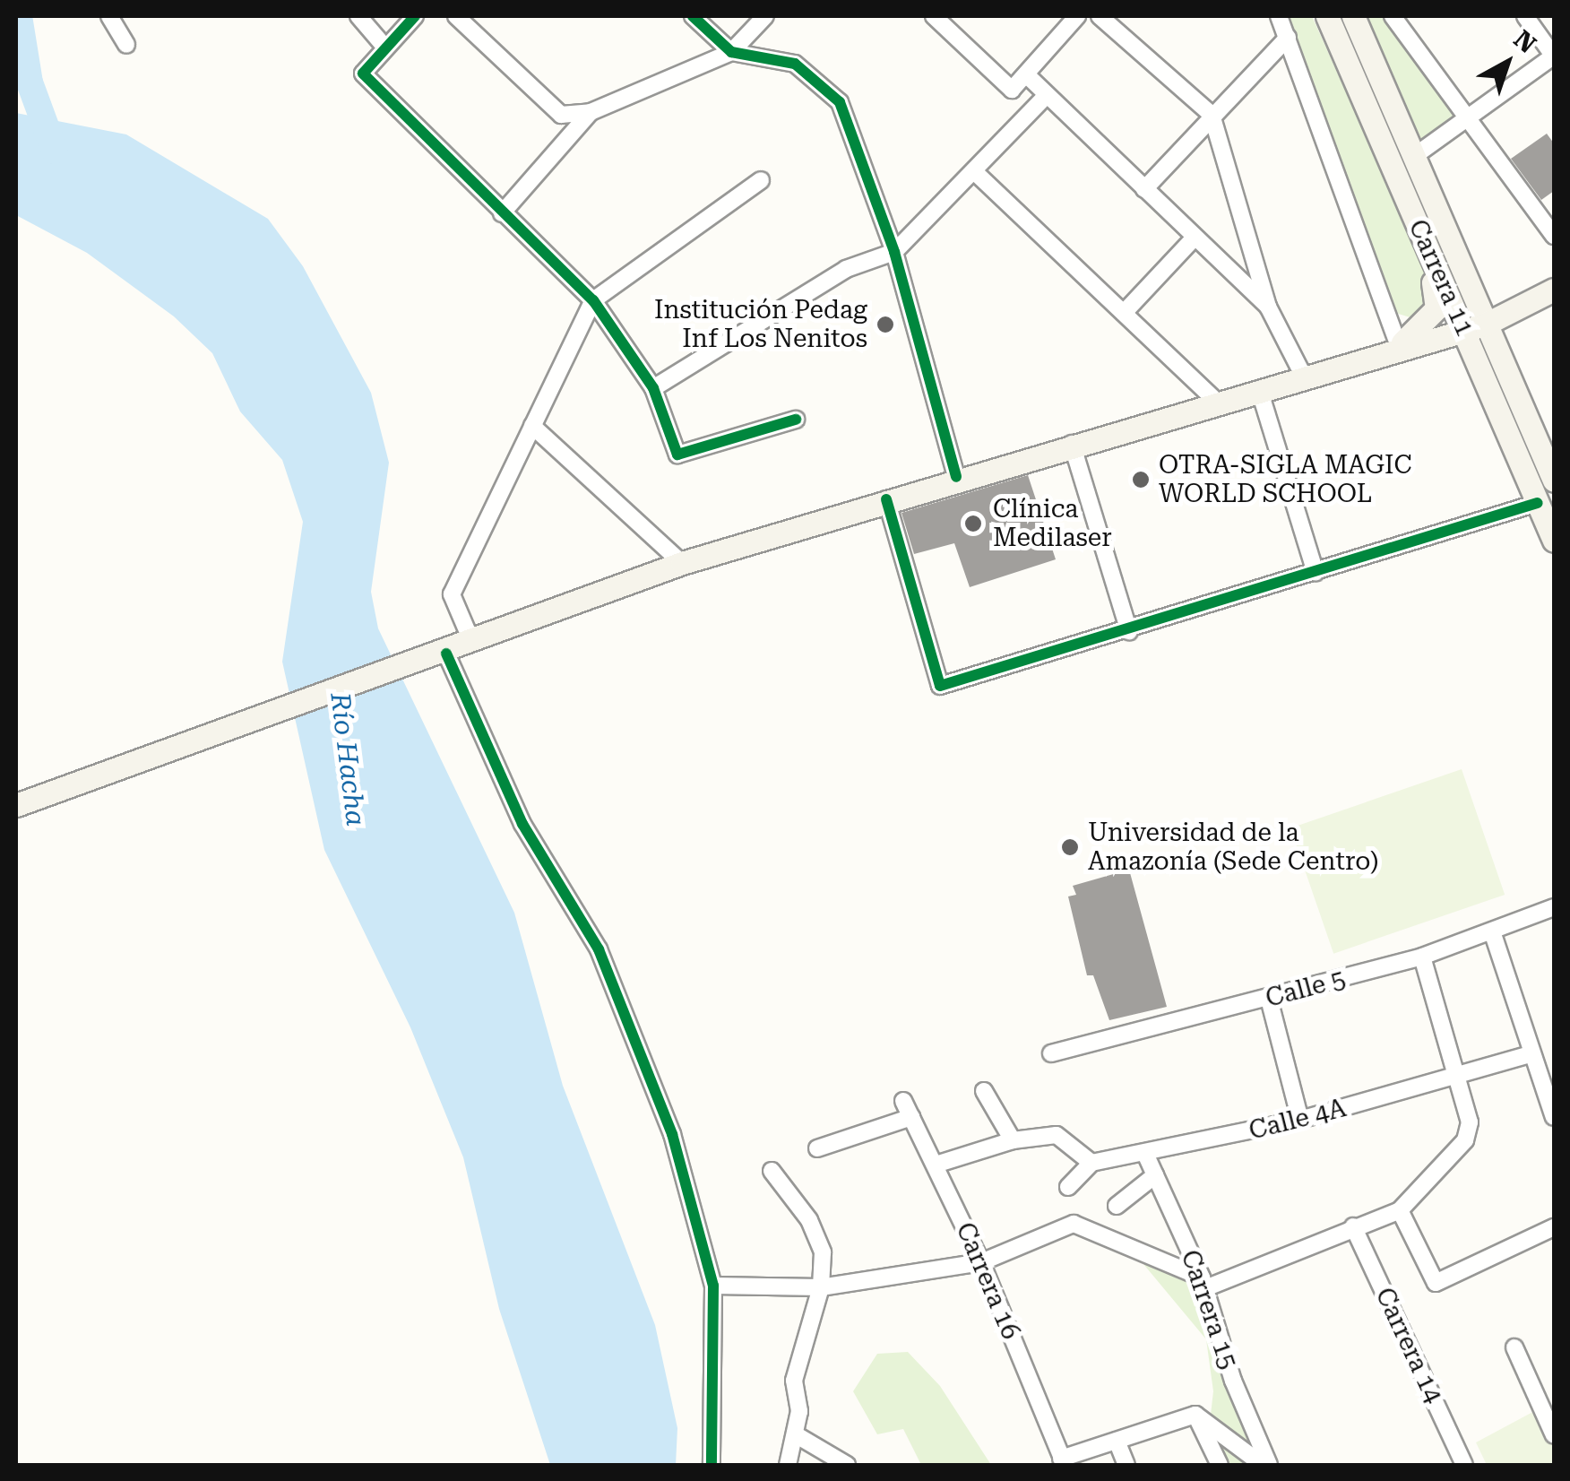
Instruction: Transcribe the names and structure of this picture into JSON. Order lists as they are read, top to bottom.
{
  "streets": {
    "main road": ["Carrera 11"],
    "street": [
      "Calle 5",
      "Calle 4A",
      "Carrera 16",
      "Carrera 15",
      "Carrera 14"
    ]
  },
  "crossings": [
    ["Calle 4A", "Carrera 15"]
  ],
  "water": ["Río Hacha"],
  "places": [
    "Institución Pedag Inf Los Nenitos",
    "OTRA-SIGLA MAGIC WORLD SCHOOL",
    "Clínica Medilaser",
    "Universidad de la Amazonía (Sede Centro)"
  ],
  "north": "top right"
}
